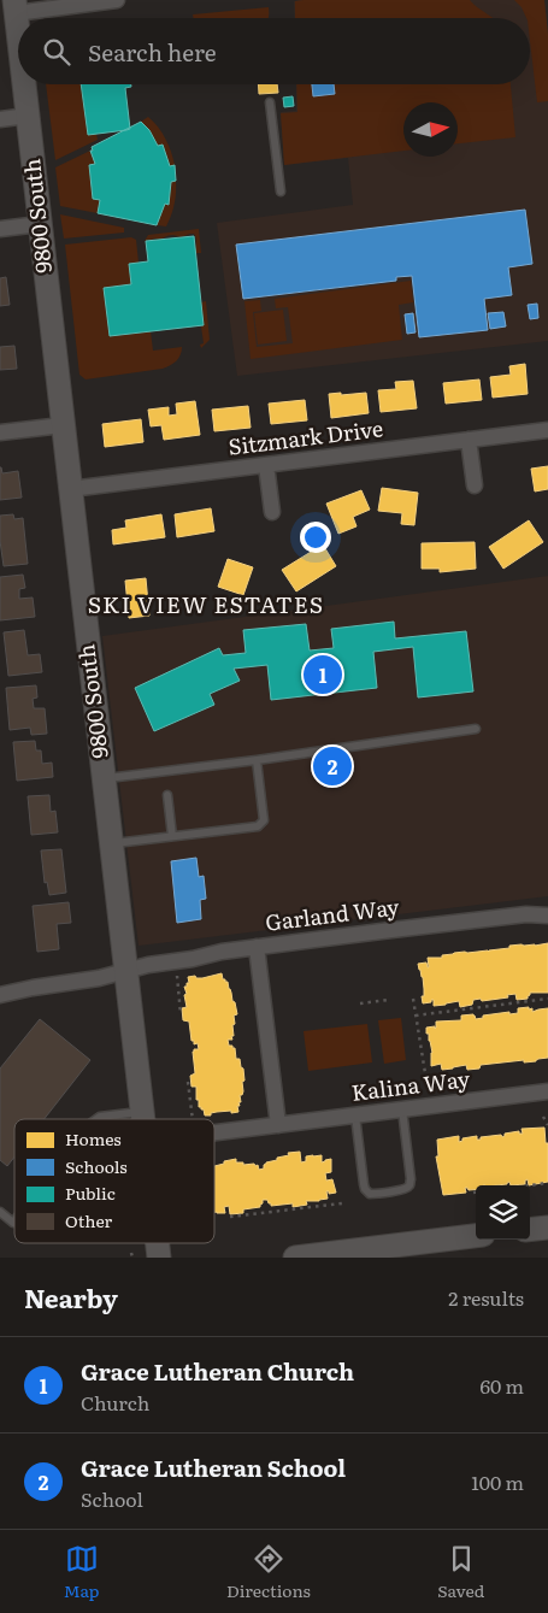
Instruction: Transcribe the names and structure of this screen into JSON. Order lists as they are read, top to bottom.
{
  "streets": {
    "street": [
      "9800 South",
      "Sitzmark Drive",
      "Garland Way",
      "Kalina Way"
    ]
  },
  "crossings": [
    ["9800 South", "Sitzmark Drive"],
    ["9800 South", "Garland Way"]
  ],
  "districts": ["SKI VIEW ESTATES"],
  "legend": [
    "Homes",
    "Schools",
    "Public",
    "Other"
  ],
  "north": "right",
  "page": {
    "search": "Search here",
    "pins": ["1", "2"],
    "heading": ["Nearby", "2 results"],
    "list": [
      {
        "mark": "1",
        "name": "Grace Lutheran Church",
        "note": "Church",
        "value": "60 m"
      },
      {
        "mark": "2",
        "name": "Grace Lutheran School",
        "note": "School",
        "value": "100 m"
      }
    ],
    "nav": ["Map", "Directions", "Saved"]
  }
}
